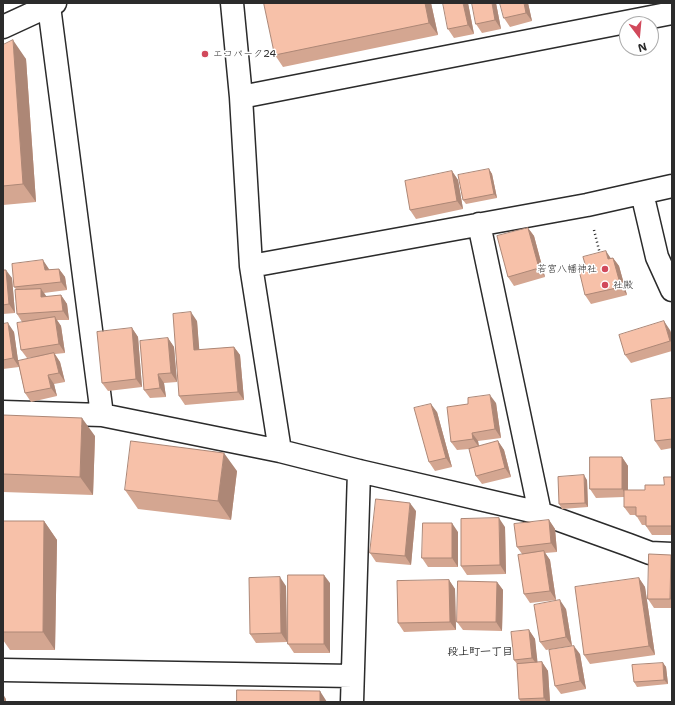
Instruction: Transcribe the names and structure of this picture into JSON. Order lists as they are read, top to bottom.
{
  "districts": ["段上町一丁目"],
  "places": ["エコパーク24", "若宮八幡神社", "社殿"],
  "north": "bottom"
}
